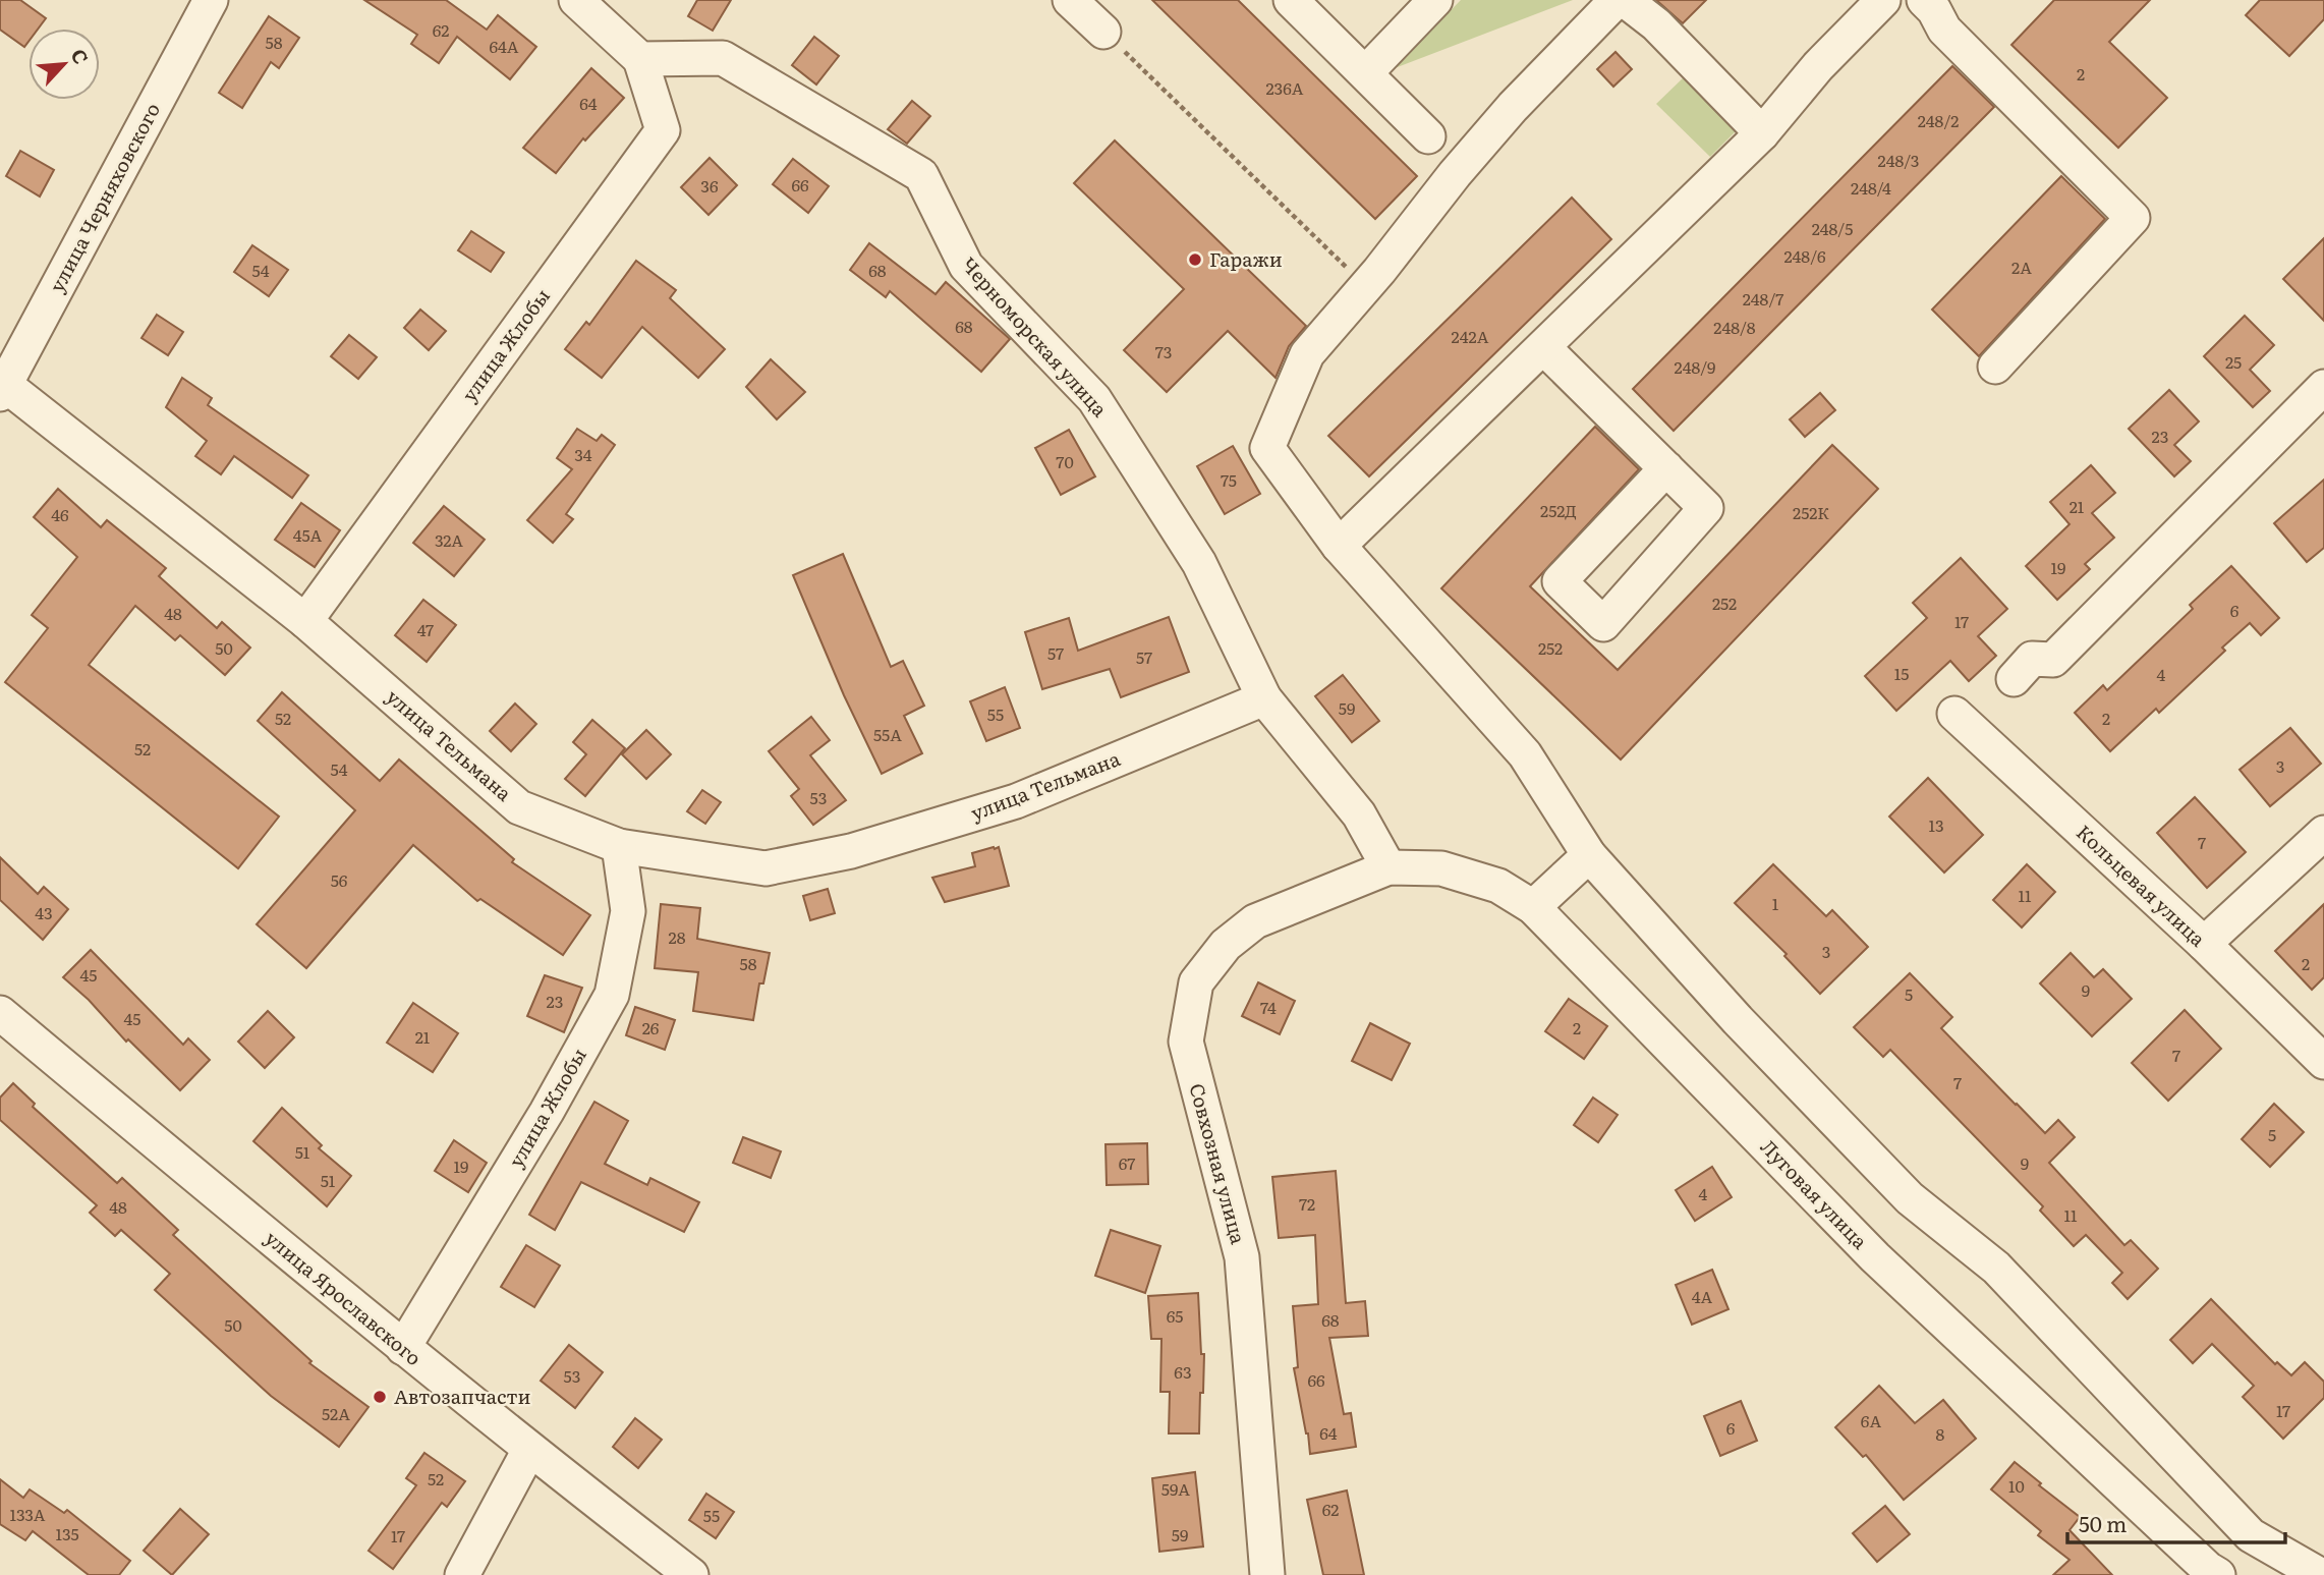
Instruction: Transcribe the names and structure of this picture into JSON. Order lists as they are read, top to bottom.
{
  "streets": {
    "street": [
      "улица Черняховского",
      "Черноморская улица",
      "улица Жлобы",
      "улица Тельмана",
      "Кольцевая улица",
      "Совхозная улица",
      "Луговая улица",
      "улица Ярославского"
    ]
  },
  "crossings": [
    ["улица Черняховского", "улица Тельмана"],
    ["Черноморская улица", "улица Жлобы"],
    ["Черноморская улица", "улица Тельмана"],
    ["Черноморская улица", "Совхозная улица"],
    ["Черноморская улица", "Луговая улица"],
    ["улица Жлобы", "улица Тельмана"],
    ["улица Жлобы", "улица Ярославского"],
    ["Совхозная улица", "Луговая улица"]
  ],
  "places": ["Гаражи", "Автозапчасти"],
  "house_numbers": [
    "62",
    "58",
    "64А",
    "2",
    "236А",
    "64",
    "248/2",
    "248/3",
    "66",
    "36",
    "248/4",
    "248/5",
    "248/6",
    "2А",
    "54",
    "68",
    "248/7",
    "68",
    "248/8",
    "242А",
    "73",
    "25",
    "248/9",
    "23",
    "34",
    "70",
    "75",
    "21",
    "252Д",
    "252К",
    "46",
    "45А",
    "32А",
    "19",
    "252",
    "6",
    "48",
    "17",
    "47",
    "50",
    "252",
    "57",
    "57",
    "15",
    "4",
    "59",
    "55",
    "52",
    "2",
    "55А",
    "52",
    "3",
    "54",
    "53",
    "13",
    "7",
    "56",
    "11",
    "1",
    "43",
    "28",
    "3",
    "58",
    "2",
    "45",
    "9",
    "5",
    "23",
    "74",
    "45",
    "26",
    "2",
    "21",
    "7",
    "7",
    "5",
    "51",
    "67",
    "9",
    "19",
    "51",
    "4",
    "72",
    "48",
    "11",
    "4А",
    "65",
    "68",
    "50",
    "63",
    "53",
    "66",
    "17",
    "52А",
    "6А",
    "6",
    "64",
    "8",
    "52",
    "10",
    "59А",
    "62",
    "133А",
    "55",
    "135",
    "59",
    "17"
  ],
  "scale_bar": "50 m",
  "north": "top right"
}
